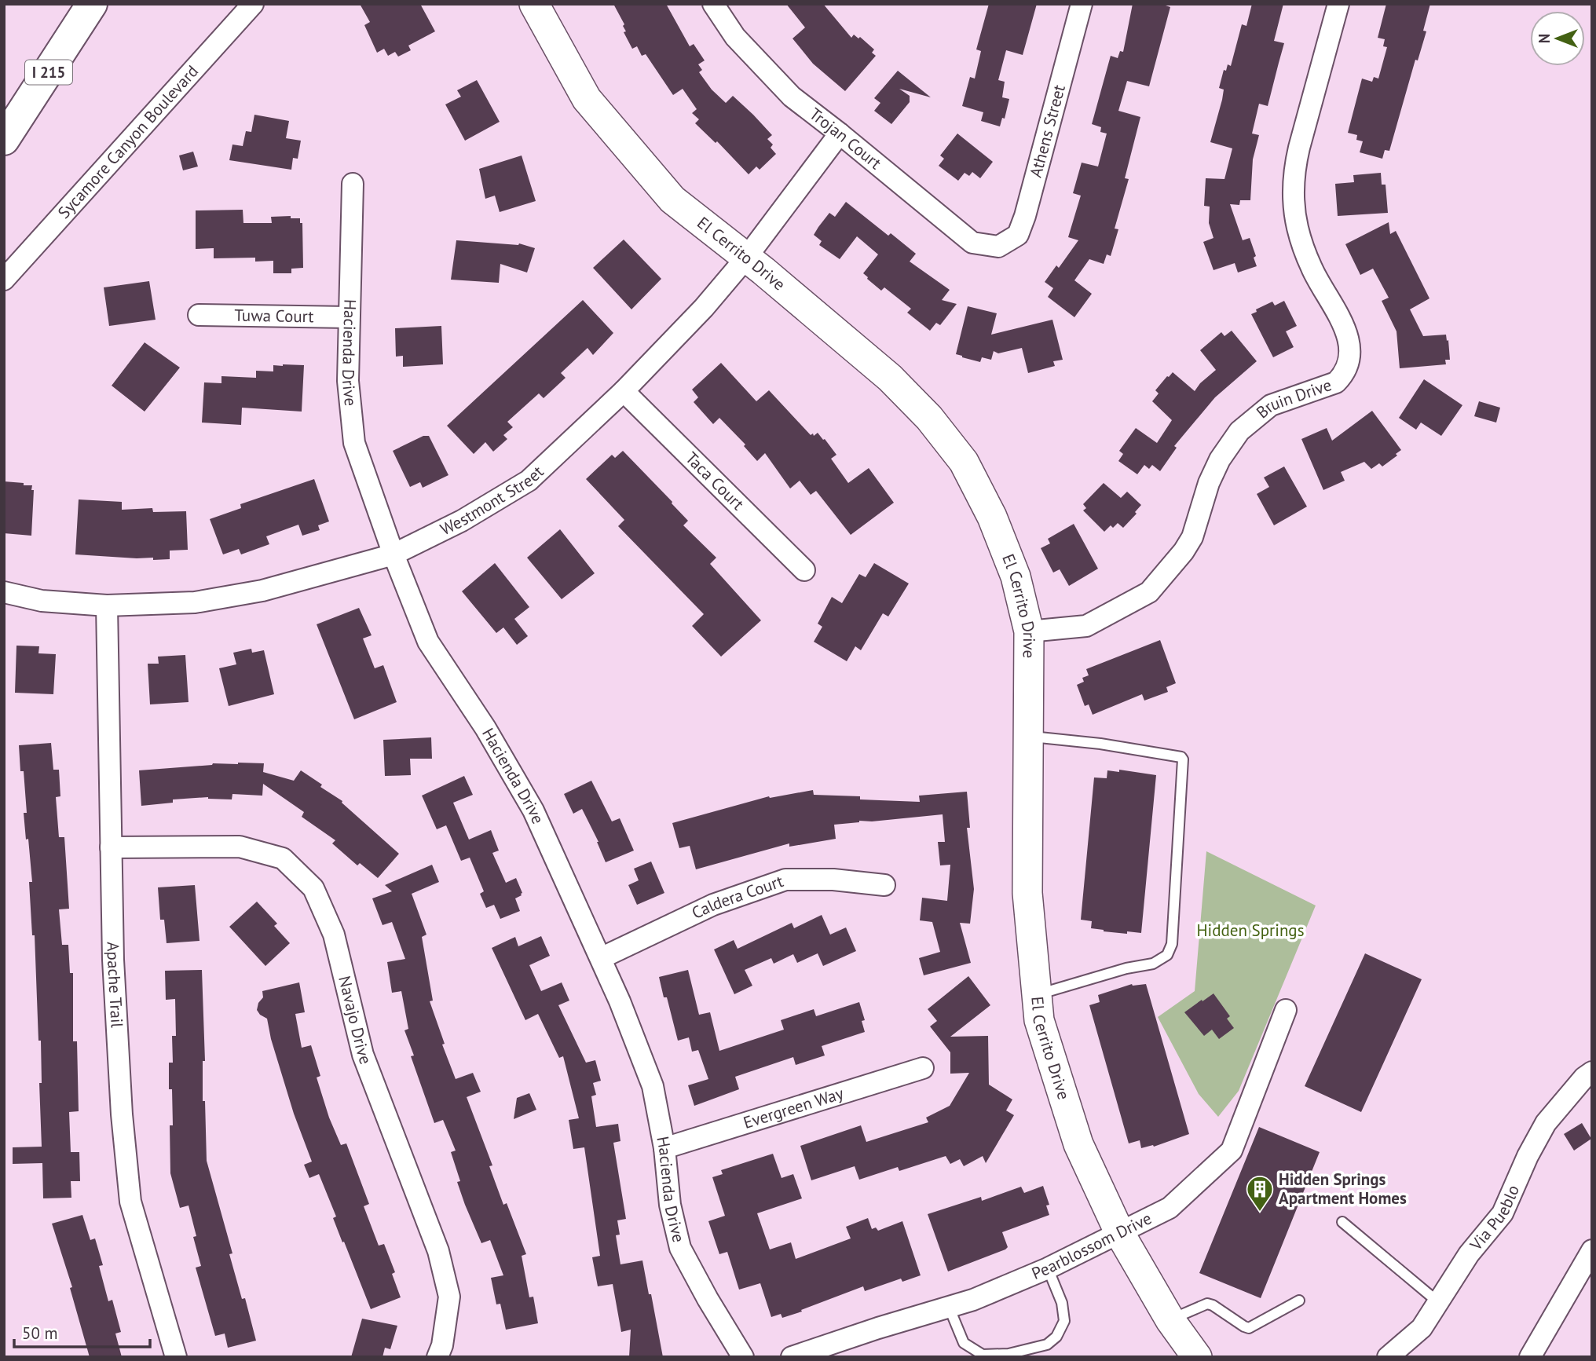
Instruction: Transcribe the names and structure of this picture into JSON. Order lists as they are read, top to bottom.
{
  "streets": {
    "highway": ["I 215"],
    "street": [
      "Athens Street",
      "Trojan Court",
      "Sycamore Canyon Boulevard",
      "El Cerrito Drive",
      "Tuwa Court",
      "Hacienda Drive",
      "Bruin Drive",
      "Taca Court",
      "Westmont Street",
      "Caldera Court",
      "Apache Trail",
      "Navajo Drive",
      "Evergreen Way",
      "Via Pueblo",
      "Pearblossom Drive"
    ]
  },
  "crossings": [
    ["Athens Street", "Trojan Court"],
    ["Trojan Court", "Westmont Street"],
    ["El Cerrito Drive", "Bruin Drive"],
    ["El Cerrito Drive", "Westmont Street"],
    ["El Cerrito Drive", "Pearblossom Drive"],
    ["Tuwa Court", "Hacienda Drive"],
    ["Hacienda Drive", "Westmont Street"],
    ["Hacienda Drive", "Caldera Court"],
    ["Hacienda Drive", "Evergreen Way"],
    ["Taca Court", "Westmont Street"],
    ["Westmont Street", "Apache Trail"],
    ["Apache Trail", "Navajo Drive"]
  ],
  "parks": ["Hidden Springs"],
  "places": {
    "building": ["Hidden Springs Apartment Homes"]
  },
  "scale_bar": "50 m",
  "north": "left"
}
